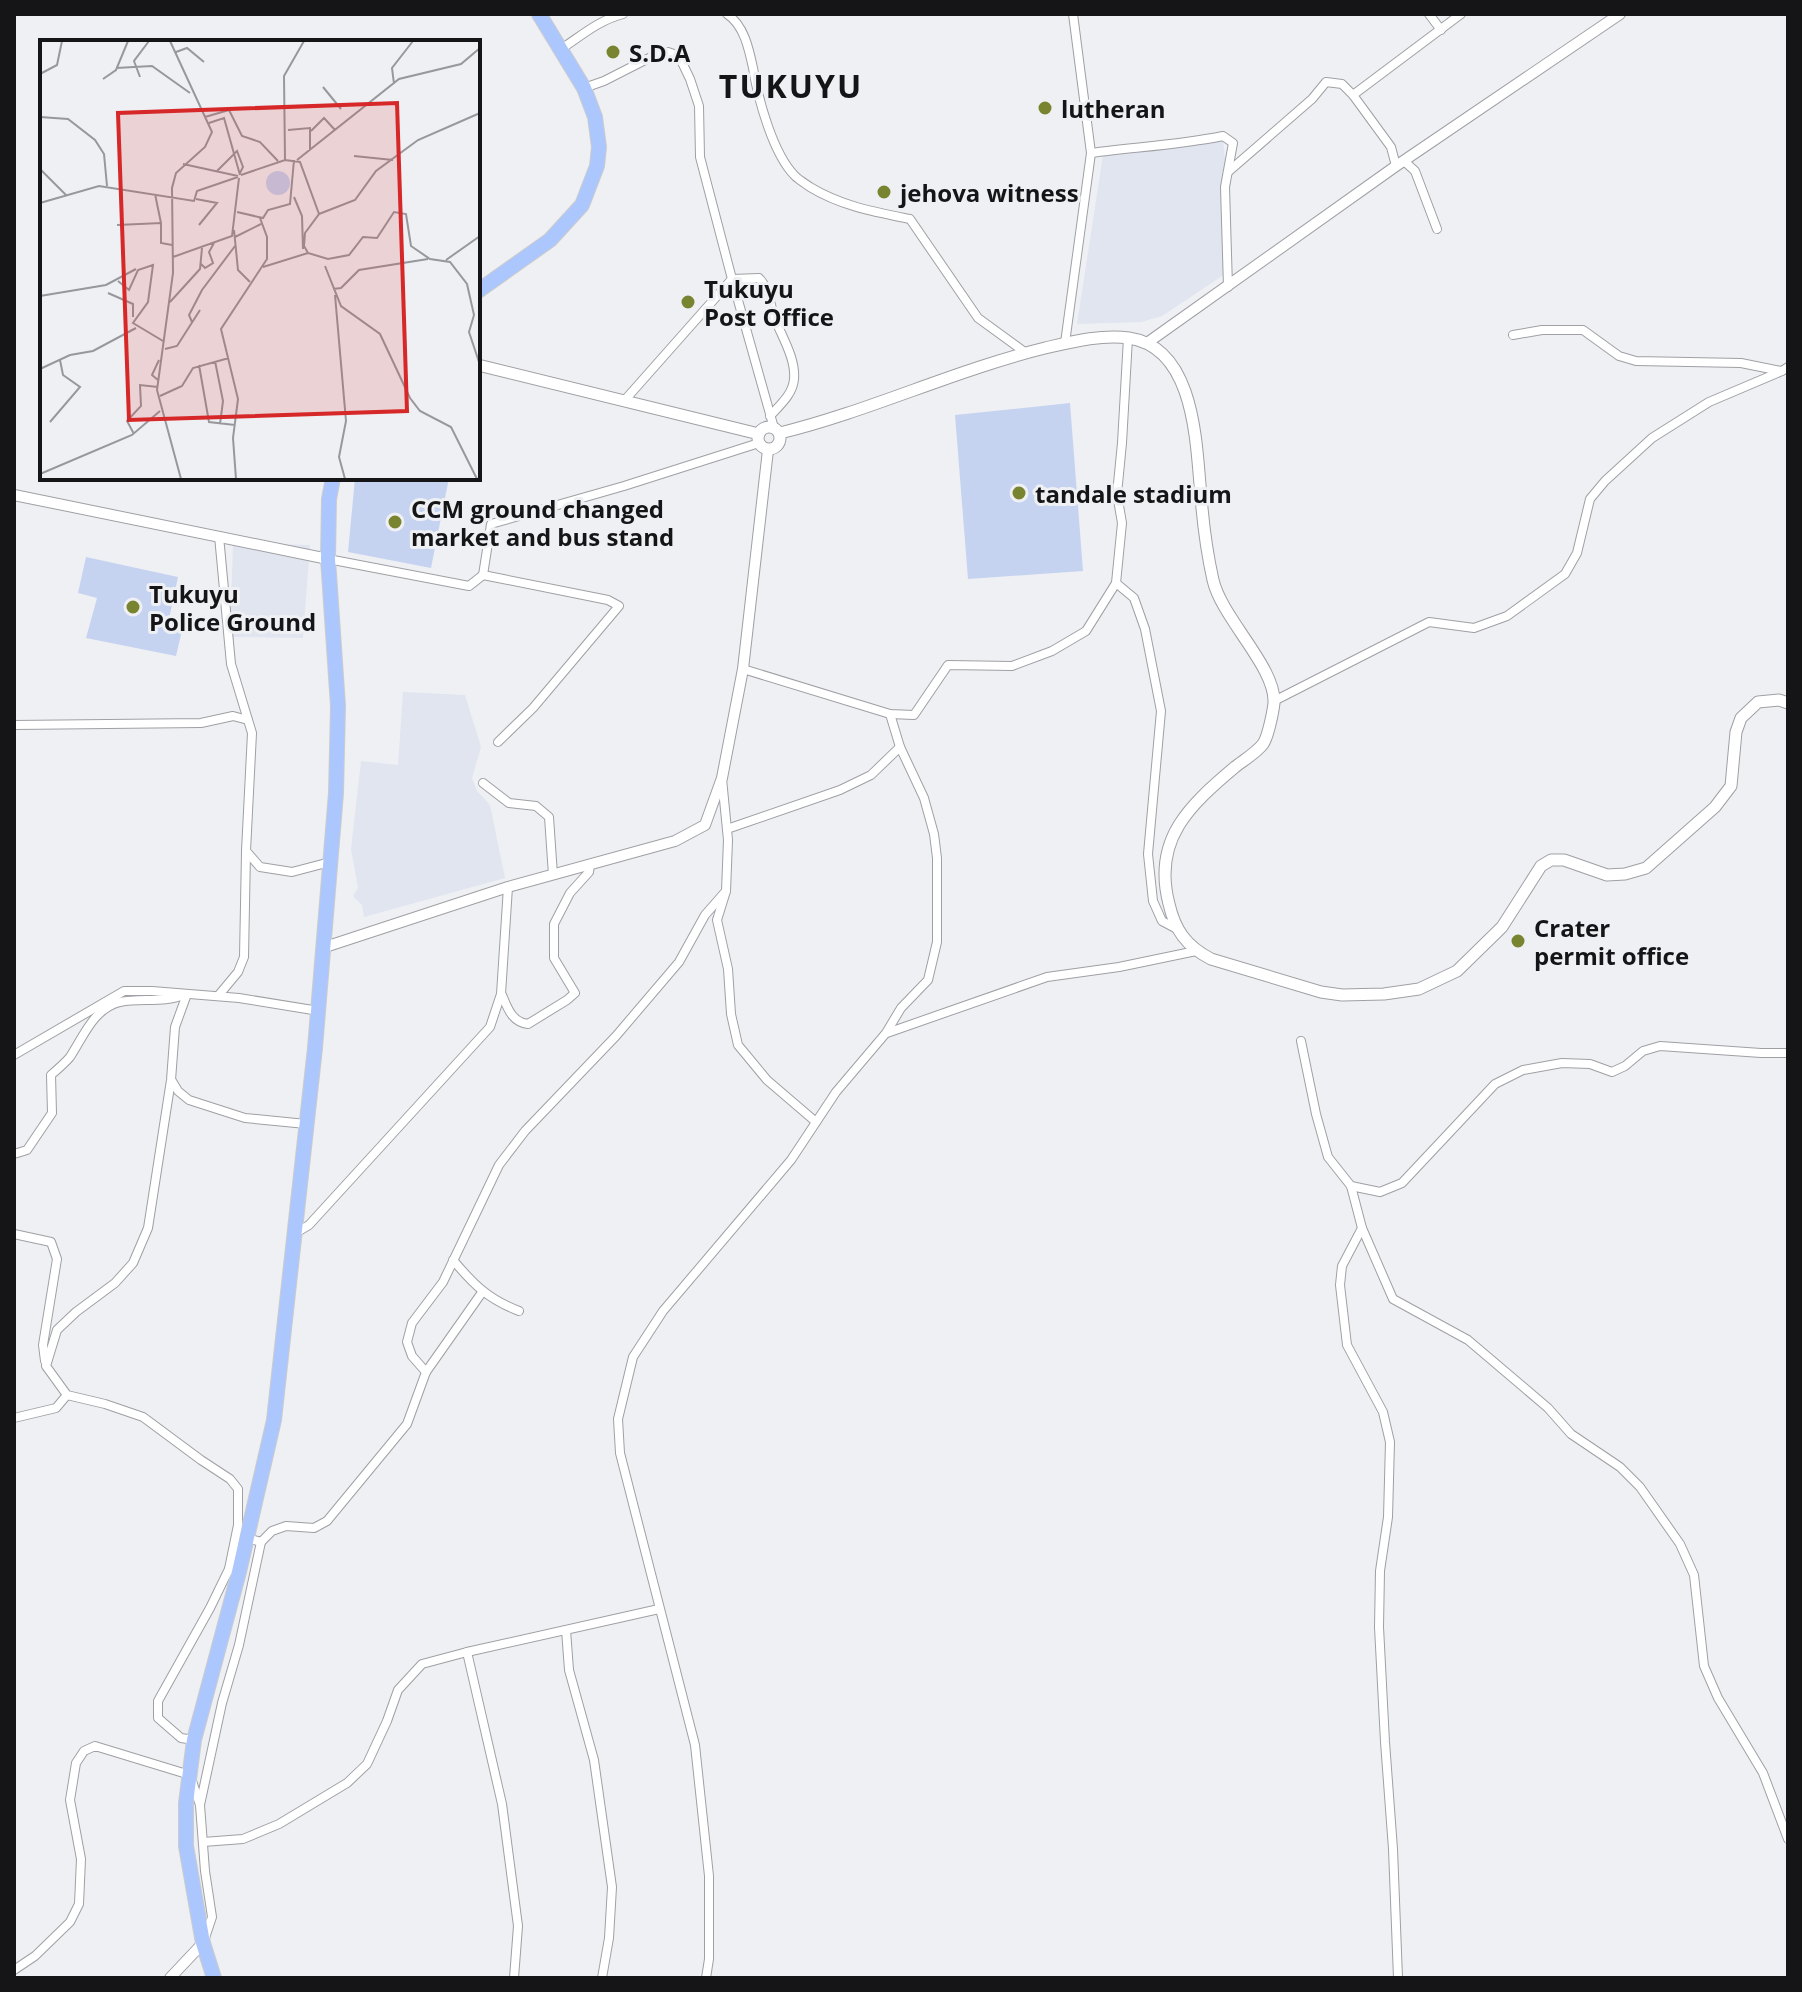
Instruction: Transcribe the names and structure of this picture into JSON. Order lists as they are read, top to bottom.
{
  "districts": ["TUKUYU"],
  "places": [
    "S.D.A",
    "lutheran",
    "jehova witness",
    "Tukuyu Post Office",
    "tandale stadium",
    "CCM ground changed market and bus stand",
    "Tukuyu Police Ground",
    "Crater permit office"
  ]
}
